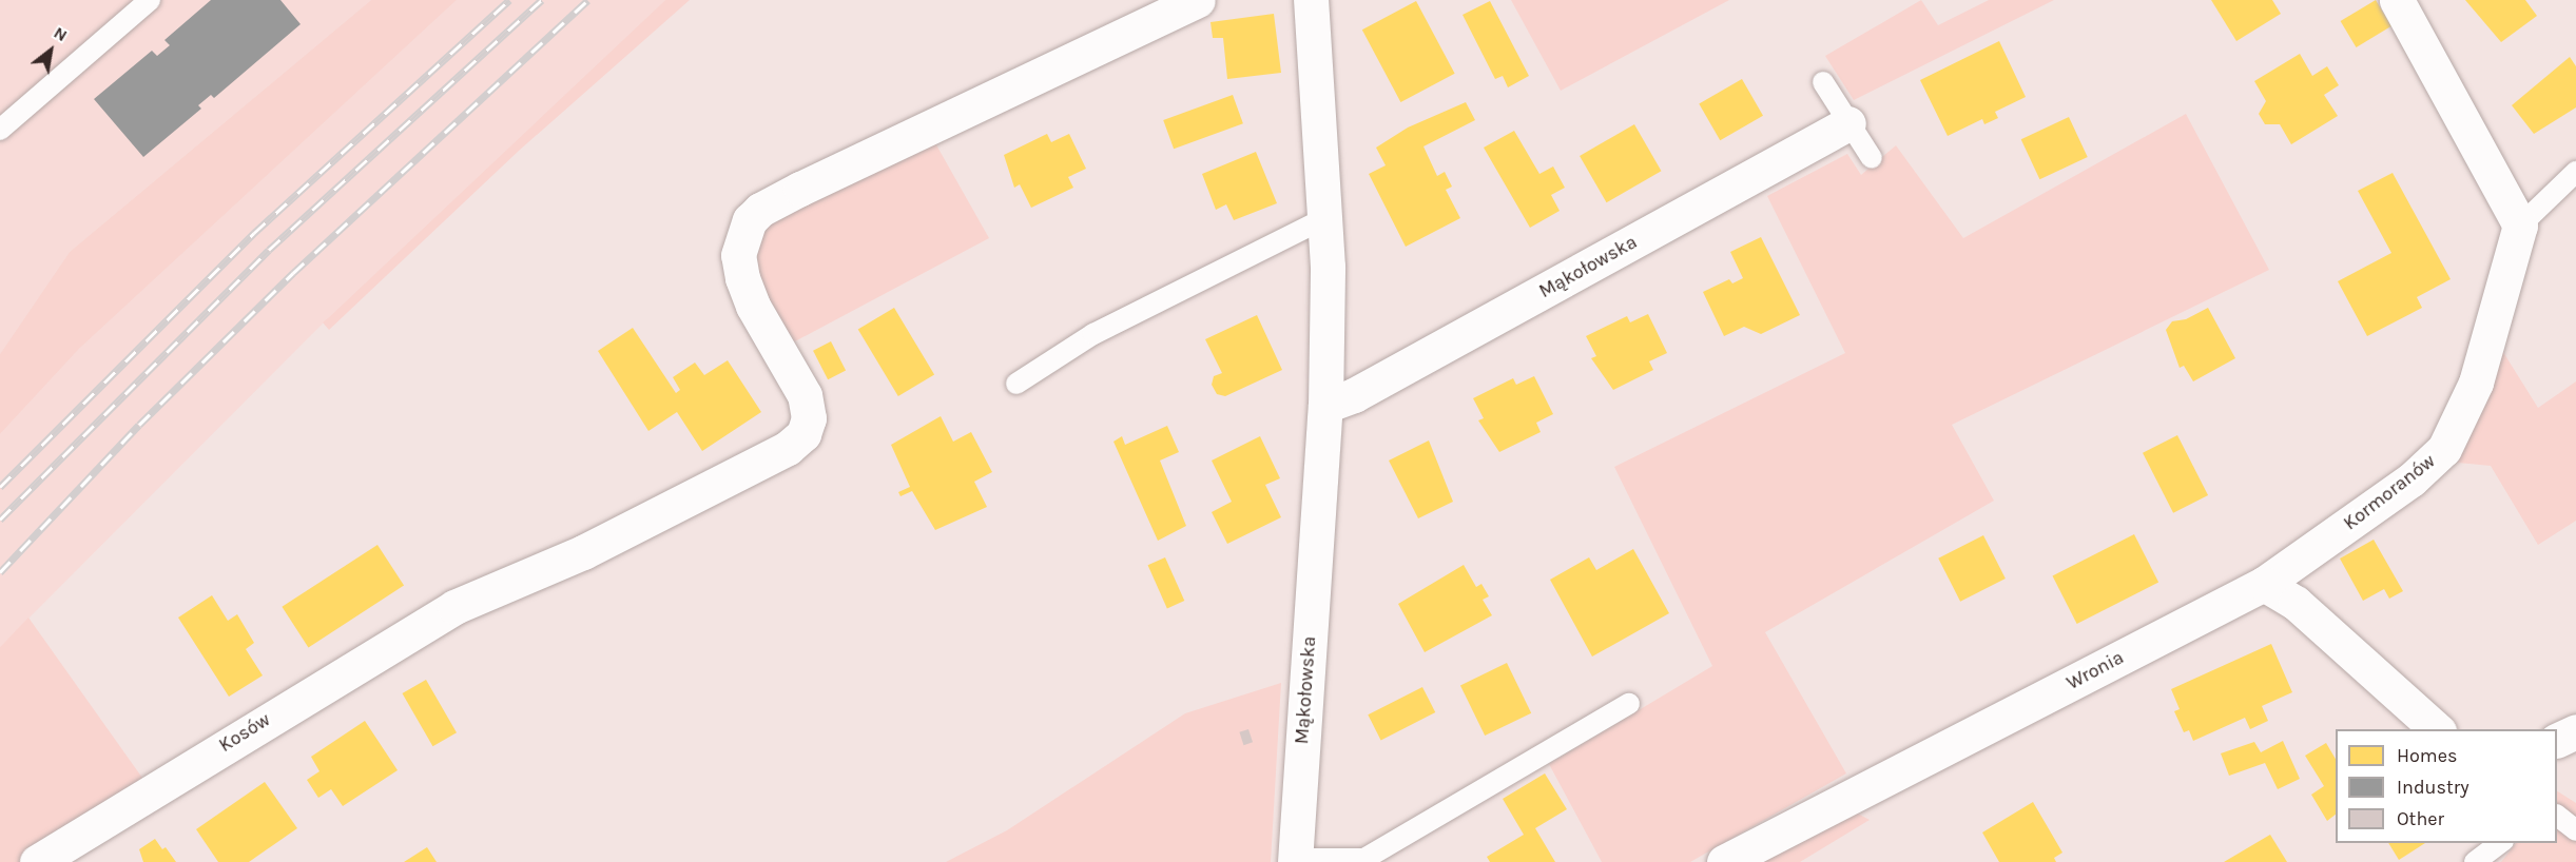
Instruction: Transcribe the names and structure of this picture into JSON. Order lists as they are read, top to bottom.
{
  "streets": {
    "street": [
      "Mąkołowska",
      "Kormoranów",
      "Wronia",
      "Kosów"
    ]
  },
  "crossings": [
    ["Kormoranów", "Wronia"]
  ],
  "legend": ["Homes", "Industry", "Other"],
  "north": "top right"
}
